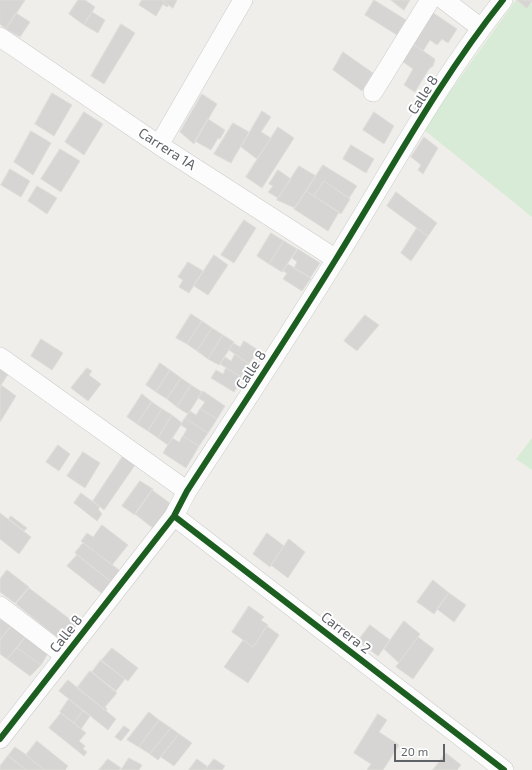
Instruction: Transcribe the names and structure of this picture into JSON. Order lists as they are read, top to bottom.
{
  "streets": {
    "street": ["Calle 8", "Carrera 1A", "Carrera 2"]
  },
  "crossings": [
    ["Calle 8", "Carrera 1A"],
    ["Calle 8", "Carrera 2"]
  ],
  "scale_bar": "20 m"
}
